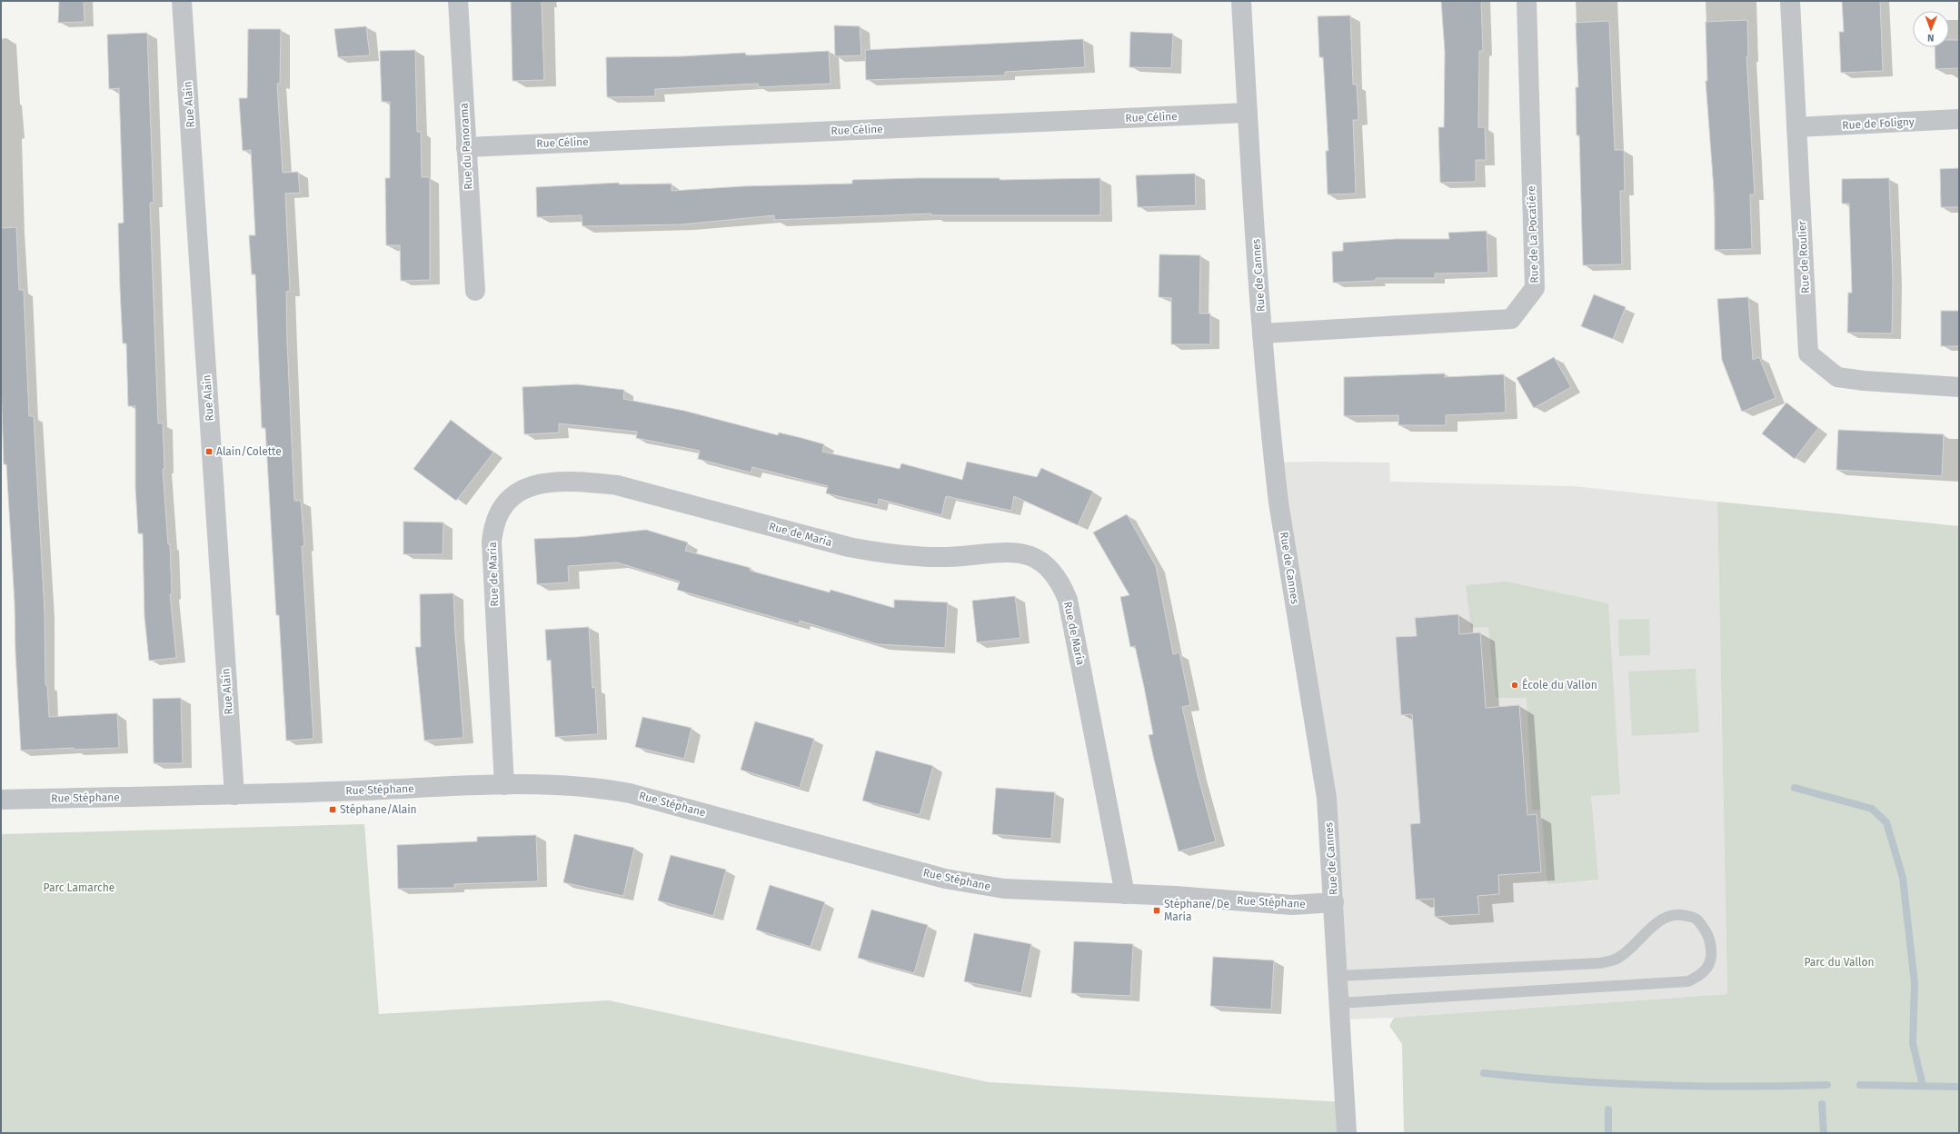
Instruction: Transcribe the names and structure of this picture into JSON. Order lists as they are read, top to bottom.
{
  "streets": {
    "street": [
      "Rue Alain",
      "Rue Céline",
      "Rue de Foligny",
      "Rue du Panorama",
      "Rue de La Pocatière",
      "Rue de Roulier",
      "Rue de Cannes",
      "Rue de Maria",
      "Rue Stéphane"
    ]
  },
  "crossings": [
    ["Rue Alain", "Rue Stéphane"],
    ["Rue Céline", "Rue du Panorama"],
    ["Rue Céline", "Rue de Cannes"],
    ["Rue de Foligny", "Rue de Roulier"],
    ["Rue de La Pocatière", "Rue de Cannes"],
    ["Rue de Cannes", "Rue Stéphane"],
    ["Rue de Maria", "Rue Stéphane"]
  ],
  "parks": ["Parc Lamarche", "Parc du Vallon"],
  "places": {
    "transit": ["Alain/Colette", "Stéphane/Alain", "Stéphane/De Maria"],
    "other": ["École du Vallon"]
  },
  "north": "bottom"
}
